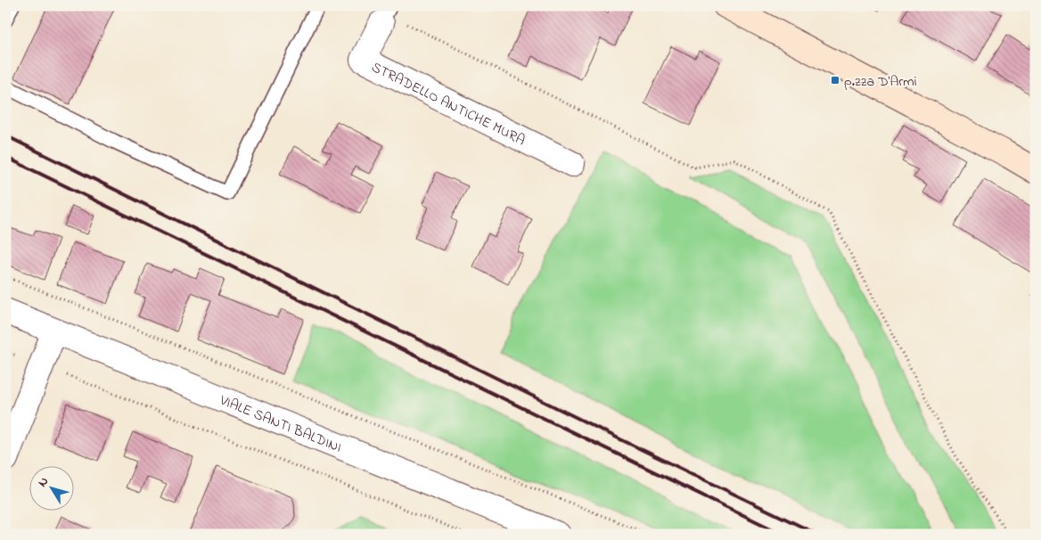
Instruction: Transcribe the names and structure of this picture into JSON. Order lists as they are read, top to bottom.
{
  "streets": {
    "street": ["STRADELLO ANTICHE MURA", "VIALE SANTI BALDINI"]
  },
  "places": {
    "transit": ["p.zza D'Armi"]
  },
  "north": "top left"
}
